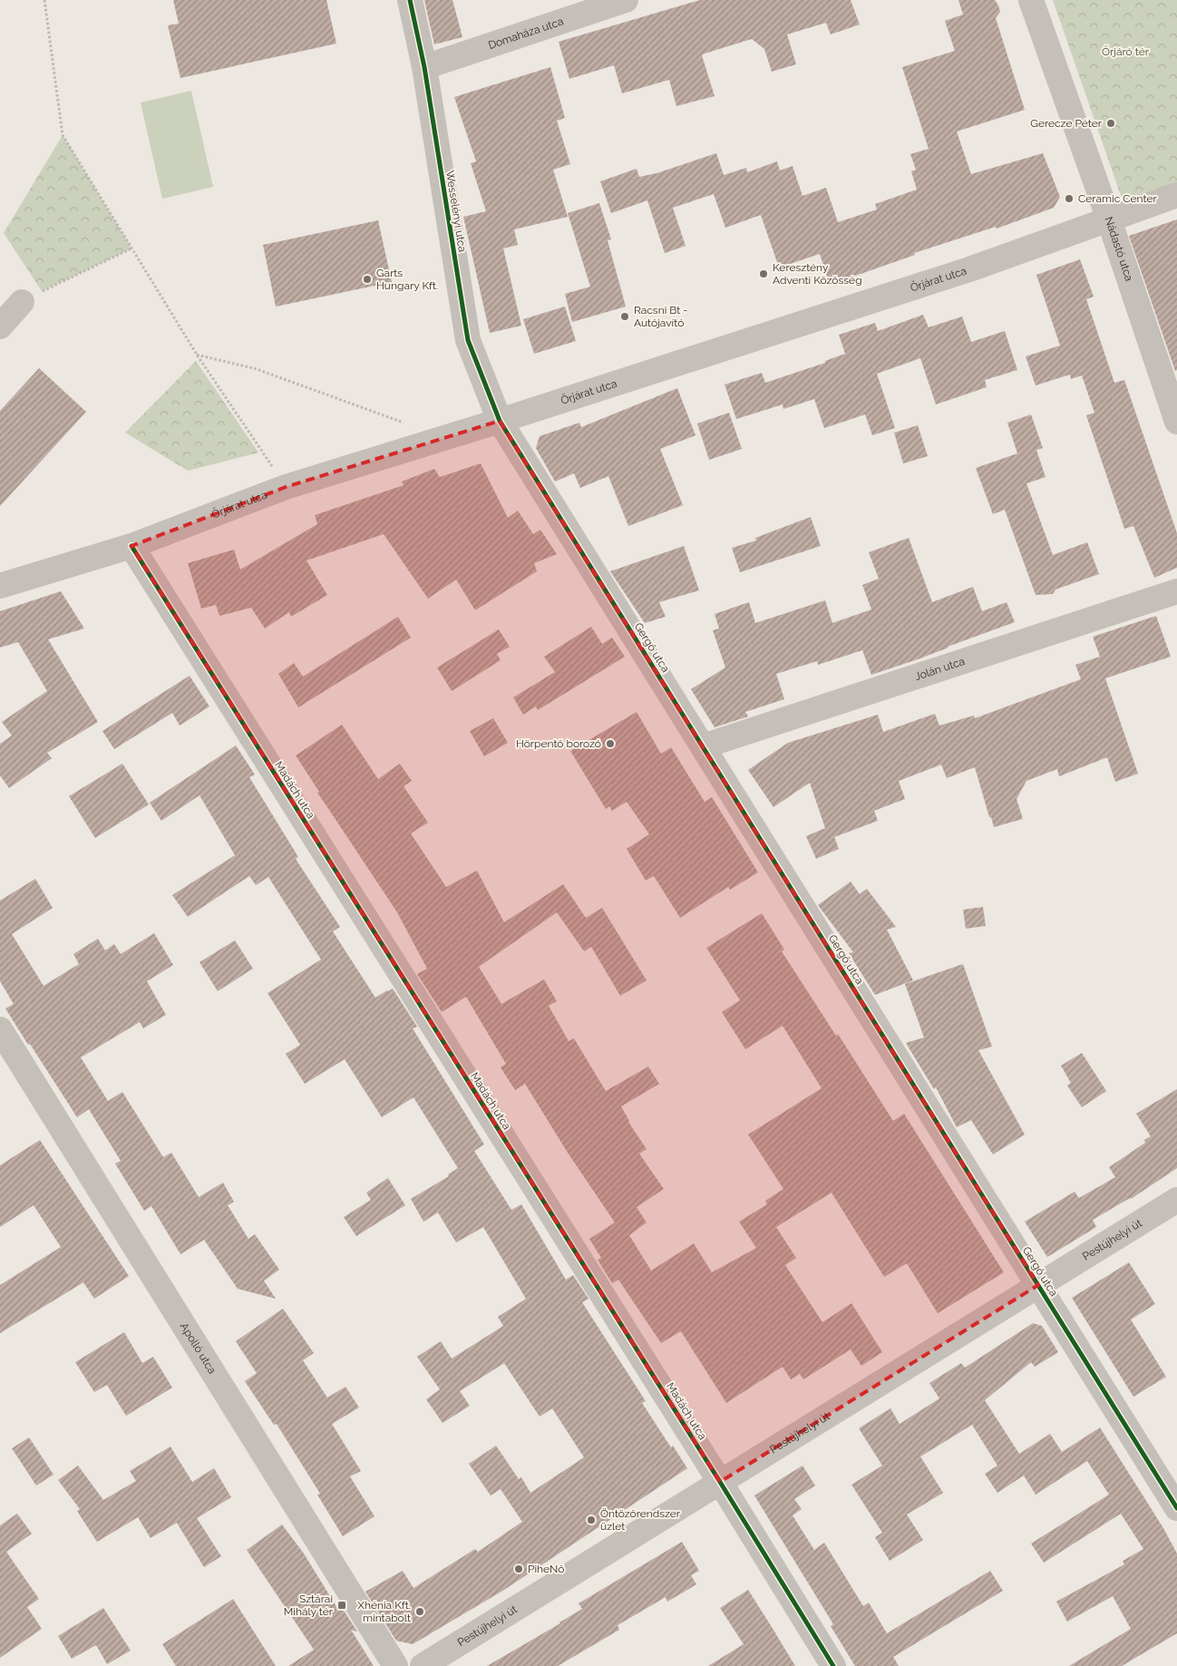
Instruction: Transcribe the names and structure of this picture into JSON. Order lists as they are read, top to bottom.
{
  "streets": {
    "street": [
      "Domaháza utca",
      "Wesselényi utca",
      "Nádastó utca",
      "Őrjárat utca",
      "Gergő utca",
      "Jolán utca",
      "Madách utca",
      "Pestújhelyi út",
      "Apolló utca"
    ]
  },
  "crossings": [
    ["Domaháza utca", "Wesselényi utca"],
    ["Wesselényi utca", "Őrjárat utca"],
    ["Wesselényi utca", "Gergő utca"],
    ["Nádastó utca", "Őrjárat utca"],
    ["Őrjárat utca", "Gergő utca"],
    ["Őrjárat utca", "Madách utca"],
    ["Gergő utca", "Jolán utca"],
    ["Gergő utca", "Pestújhelyi út"],
    ["Madách utca", "Pestújhelyi út"]
  ],
  "parks": ["Őrjáró tér"],
  "places": {
    "other": [
      "Gerecze Péter",
      "Ceramic Center",
      "Keresztény Adventi Közösség",
      "Garts Hungary Kft.",
      "Racsni Bt - Autójavító",
      "Hörpentő borozó",
      "Öntözőrendszer üzlet",
      "PiheNő",
      "Xhénia Kft. mintabolt"
    ],
    "transit": ["Sztárai Mihály tér"]
  }
}
